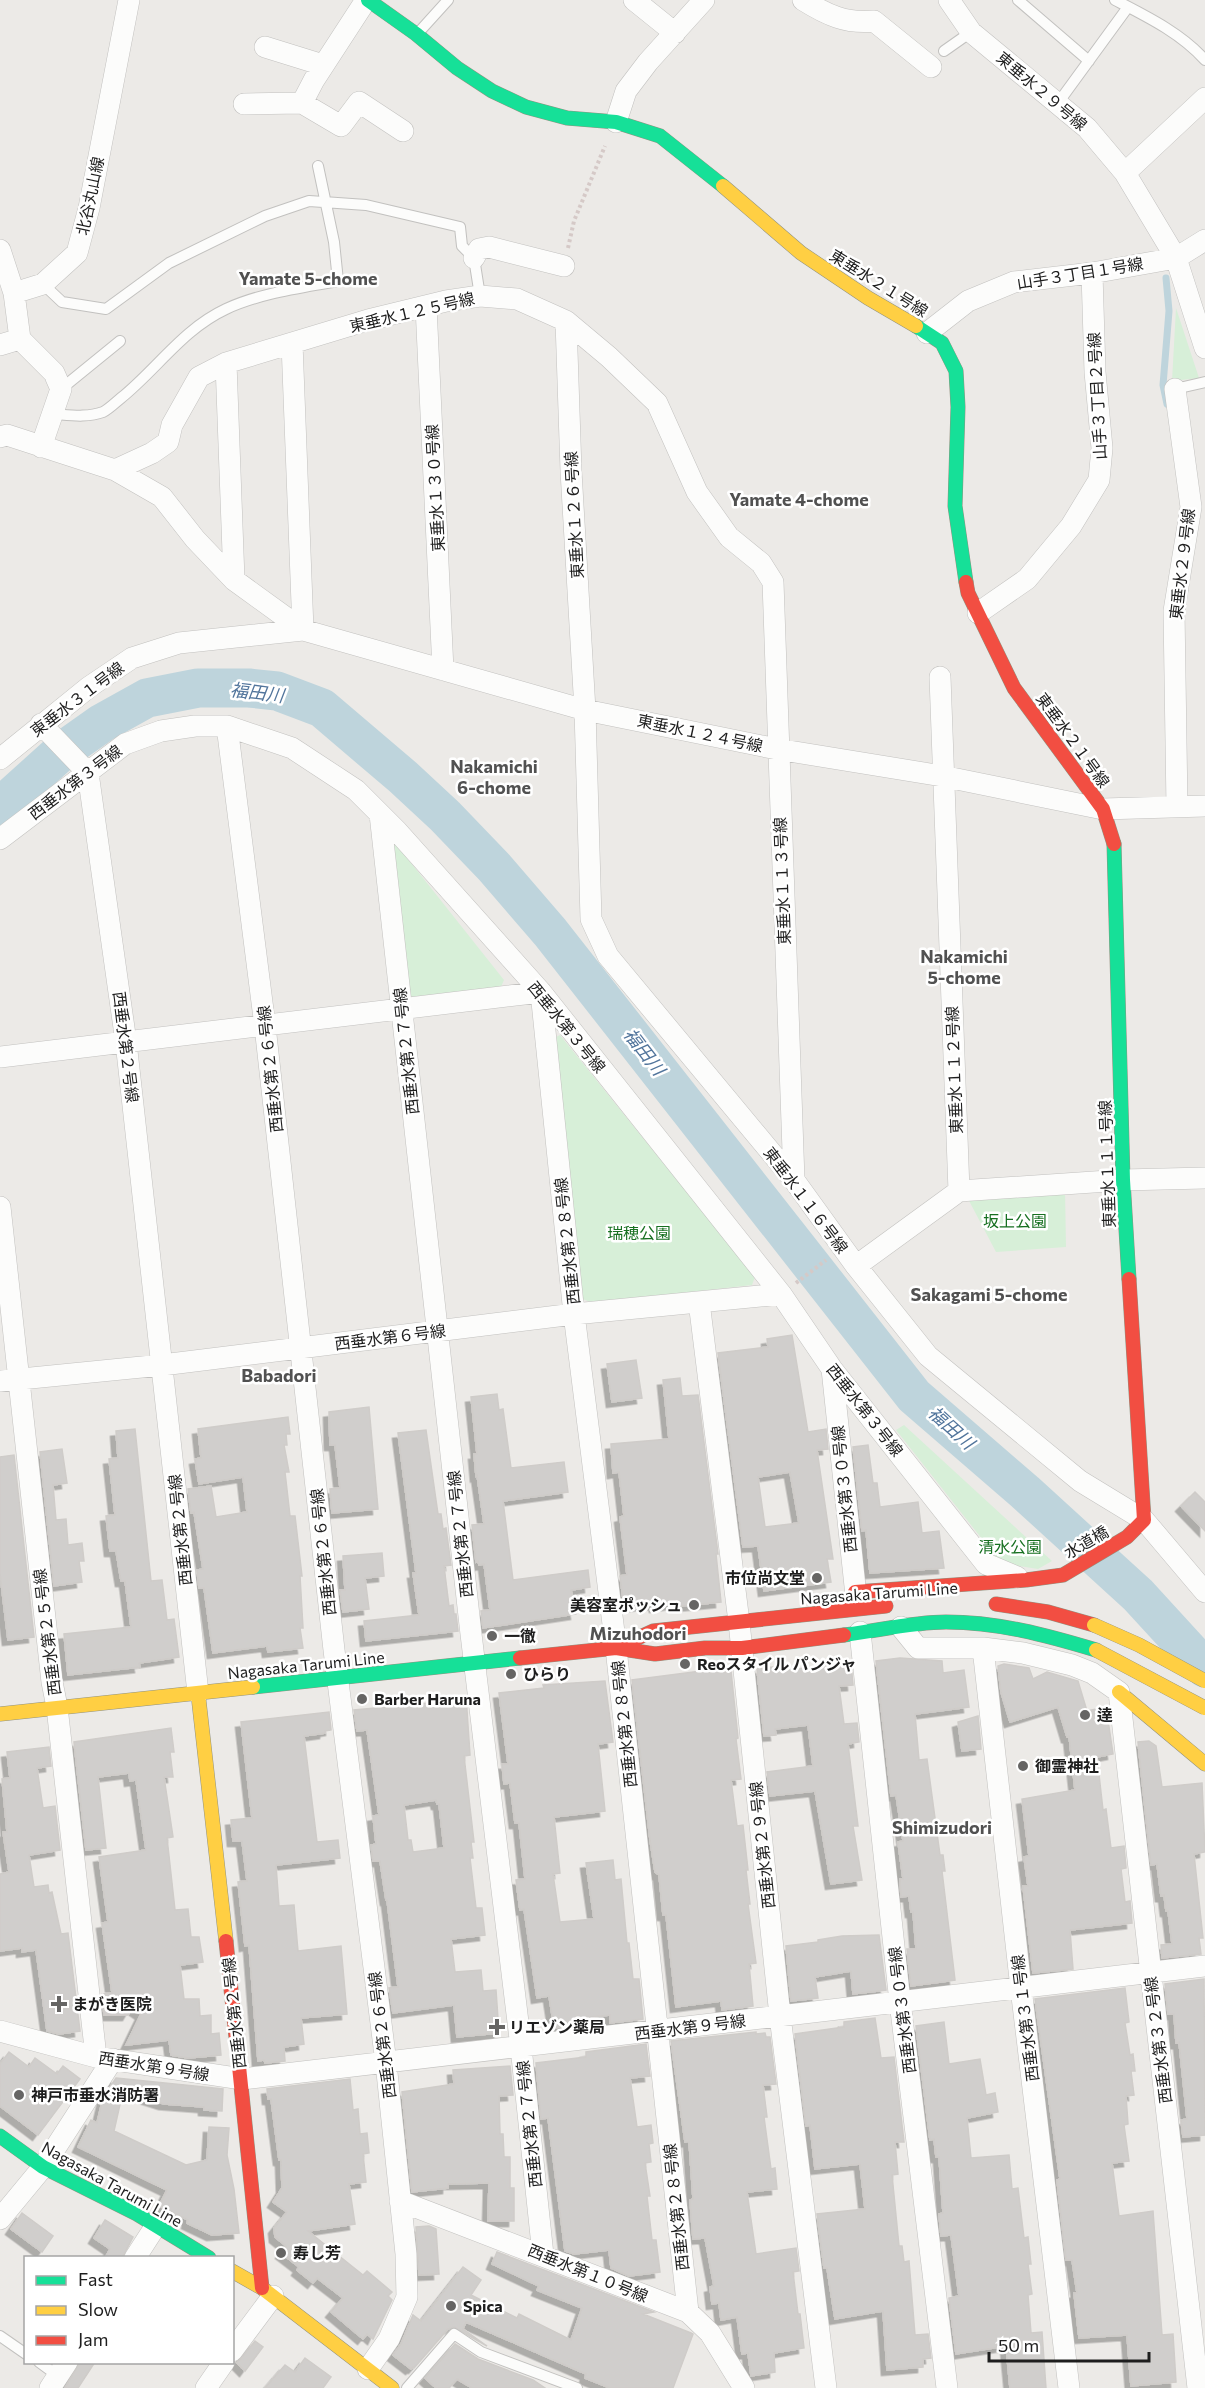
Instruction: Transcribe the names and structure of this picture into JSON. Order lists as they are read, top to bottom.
{
  "streets": {
    "street": [
      "東垂水２９号線",
      "北谷丸山線",
      "山手３丁目１号線",
      "東垂水２１号線",
      "東垂水１２５号線",
      "山手３丁目２号線",
      "東垂水１３０号線",
      "東垂水１２６号線",
      "東垂水３１号線",
      "東垂水１２４号線",
      "西垂水第３号線",
      "東垂水１１３号線",
      "西垂水第２号線",
      "西垂水第２７号線",
      "西垂水第２６号線",
      "東垂水１１２号線",
      "東垂水１１１号線",
      "東垂水１１６号線",
      "西垂水第２８号線",
      "西垂水第６号線",
      "西垂水第３０号線",
      "水道橋",
      "Nagasaka Tarumi Line",
      "西垂水第２５号線",
      "西垂水第２９号線",
      "西垂水第３１号線",
      "西垂水第９号線",
      "西垂水第３２号線",
      "西垂水第１０号線"
    ]
  },
  "crossings": [
    ["東垂水２９号線", "山手３丁目１号線"],
    ["東垂水２９号線", "東垂水１２４号線"],
    ["山手３丁目１号線", "東垂水２１号線"],
    ["山手３丁目１号線", "山手３丁目２号線"],
    ["東垂水２１号線", "山手３丁目２号線"],
    ["東垂水２１号線", "東垂水１２４号線"],
    ["東垂水２１号線", "東垂水１１１号線"],
    ["東垂水１２５号線", "東垂水１３０号線"],
    ["東垂水１２５号線", "東垂水１２６号線"],
    ["東垂水１２５号線", "東垂水１１３号線"],
    ["東垂水１３０号線", "東垂水１２４号線"],
    ["東垂水１２６号線", "東垂水１２４号線"],
    ["東垂水１２６号線", "東垂水１１６号線"],
    ["東垂水３１号線", "東垂水１２４号線"],
    ["東垂水１２４号線", "東垂水１１３号線"],
    ["東垂水１２４号線", "東垂水１１２号線"],
    ["東垂水１２４号線", "東垂水１１１号線"],
    ["東垂水１２４号線", "東垂水１１６号線"],
    ["西垂水第３号線", "西垂水第２号線"],
    ["西垂水第３号線", "西垂水第２７号線"],
    ["西垂水第３号線", "西垂水第２６号線"],
    ["西垂水第３号線", "西垂水第２８号線"],
    ["西垂水第３号線", "西垂水第６号線"],
    ["西垂水第３号線", "西垂水第３０号線"],
    ["西垂水第３号線", "水道橋"],
    ["東垂水１１３号線", "東垂水１１６号線"],
    ["西垂水第２号線", "西垂水第６号線"],
    ["西垂水第２号線", "Nagasaka Tarumi Line"],
    ["西垂水第２号線", "西垂水第９号線"],
    ["西垂水第２７号線", "西垂水第６号線"],
    ["西垂水第２７号線", "Nagasaka Tarumi Line"],
    ["西垂水第２７号線", "西垂水第９号線"],
    ["西垂水第２７号線", "西垂水第１０号線"],
    ["西垂水第２６号線", "西垂水第６号線"],
    ["西垂水第２６号線", "Nagasaka Tarumi Line"],
    ["西垂水第２６号線", "西垂水第９号線"],
    ["西垂水第２６号線", "西垂水第１０号線"],
    ["東垂水１１１号線", "東垂水１１６号線"],
    ["東垂水１１１号線", "水道橋"],
    ["東垂水１１６号線", "水道橋"],
    ["西垂水第２８号線", "西垂水第６号線"],
    ["西垂水第２８号線", "Nagasaka Tarumi Line"],
    ["西垂水第２８号線", "西垂水第９号線"],
    ["西垂水第２８号線", "西垂水第１０号線"],
    ["西垂水第６号線", "西垂水第２５号線"],
    ["西垂水第６号線", "西垂水第２９号線"],
    ["西垂水第３０号線", "Nagasaka Tarumi Line"],
    ["西垂水第３０号線", "西垂水第９号線"],
    ["Nagasaka Tarumi Line", "西垂水第２５号線"],
    ["Nagasaka Tarumi Line", "西垂水第２９号線"],
    ["西垂水第２５号線", "西垂水第９号線"],
    ["西垂水第２９号線", "西垂水第９号線"],
    ["西垂水第３１号線", "西垂水第９号線"],
    ["西垂水第９号線", "西垂水第３２号線"]
  ],
  "districts": [
    "Yamate 5-chome",
    "Yamate 4-chome",
    "Nakamichi 6-chome",
    "Nakamichi 5-chome",
    "Sakagami 5-chome",
    "Babadori",
    "Mizuhodori",
    "Shimizudori"
  ],
  "water": ["福田川"],
  "parks": ["坂上公園", "瑞穂公園", "清水公園"],
  "places": {
    "other": [
      "市位尚文堂",
      "美容室ポッシュ",
      "一徹",
      "Reoスタイル パンジャ",
      "ひらり",
      "Barber Haruna",
      "逹",
      "御霊神社",
      "神戸市垂水消防署",
      "寿し芳",
      "Spica"
    ],
    "health": ["まがき医院", "リエゾン薬局"]
  },
  "legend": ["Fast", "Slow", "Jam"],
  "scale_bar": "50 m"
}
